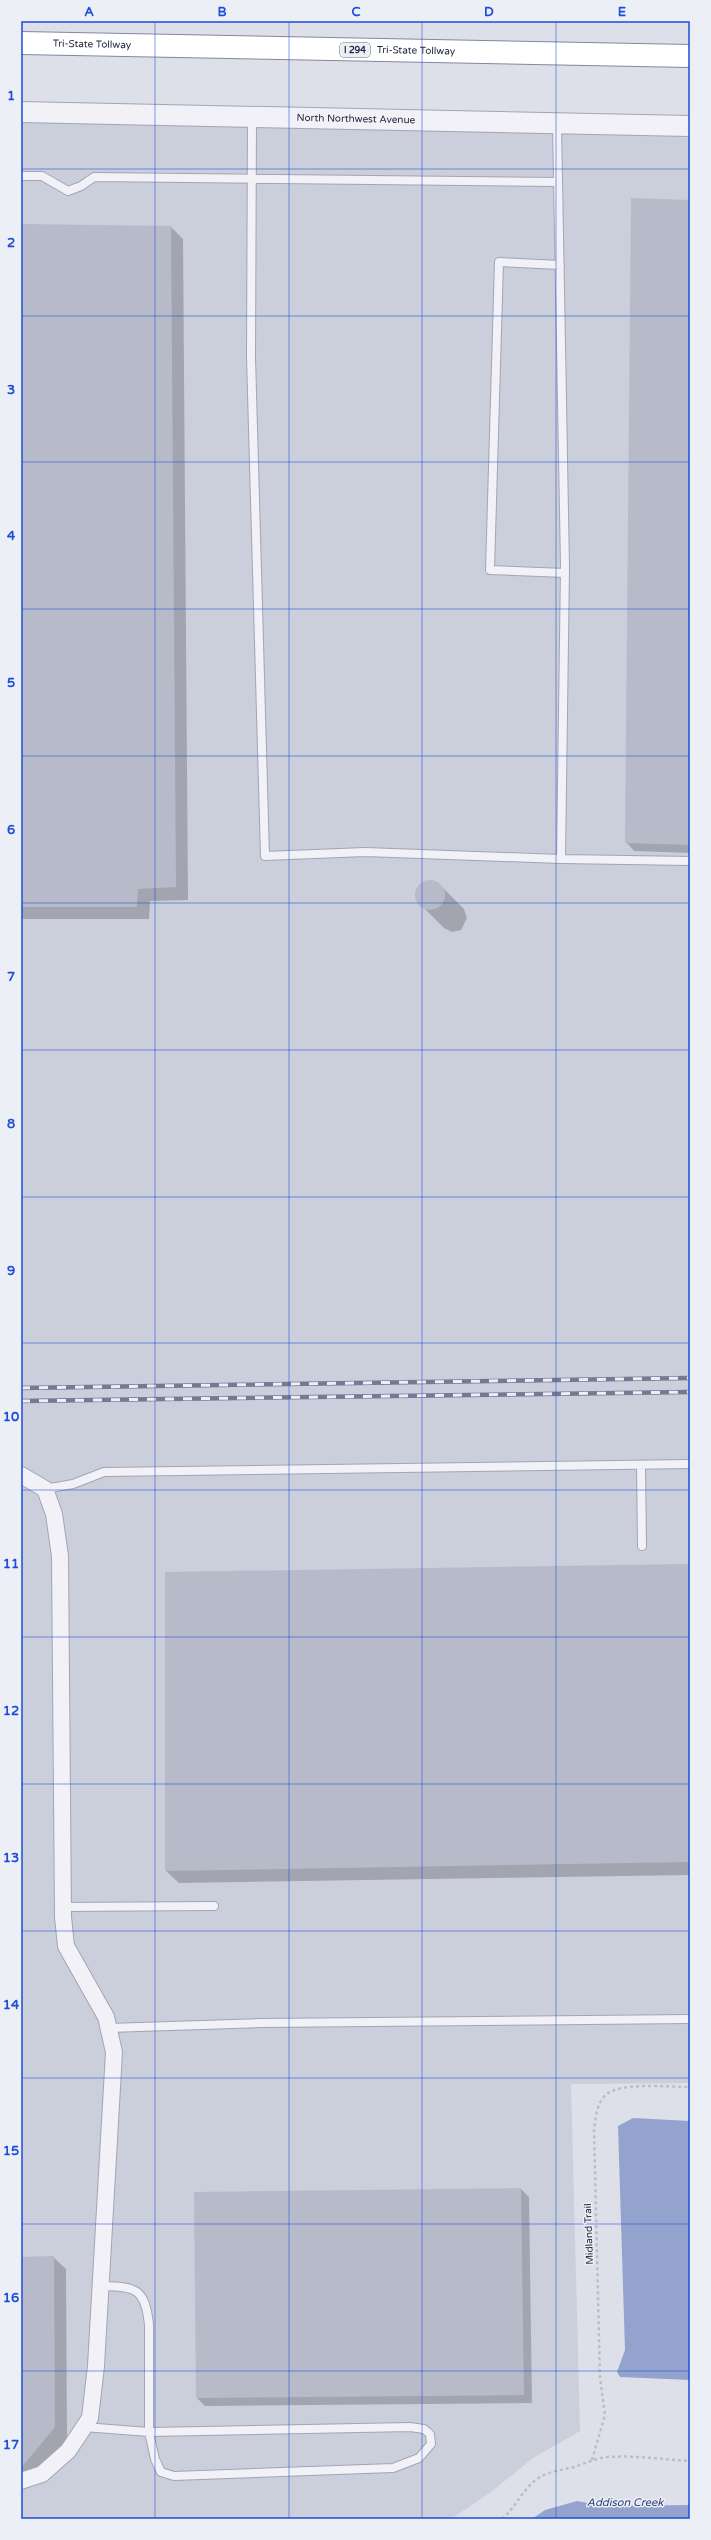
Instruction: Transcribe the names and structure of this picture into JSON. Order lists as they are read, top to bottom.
{
  "streets": {
    "highway": ["Tri-State Tollway", "I 294"],
    "street": ["North Northwest Avenue"],
    "path": ["Midland Trail"]
  },
  "water": ["Addison Creek"],
  "grid": {
    "columns": [
      "A",
      "B",
      "C",
      "D",
      "E"
    ],
    "rows": [
      "1",
      "2",
      "3",
      "4",
      "5",
      "6",
      "7",
      "8",
      "9",
      "10",
      "11",
      "12",
      "13",
      "14",
      "15",
      "16",
      "17"
    ]
  }
}
